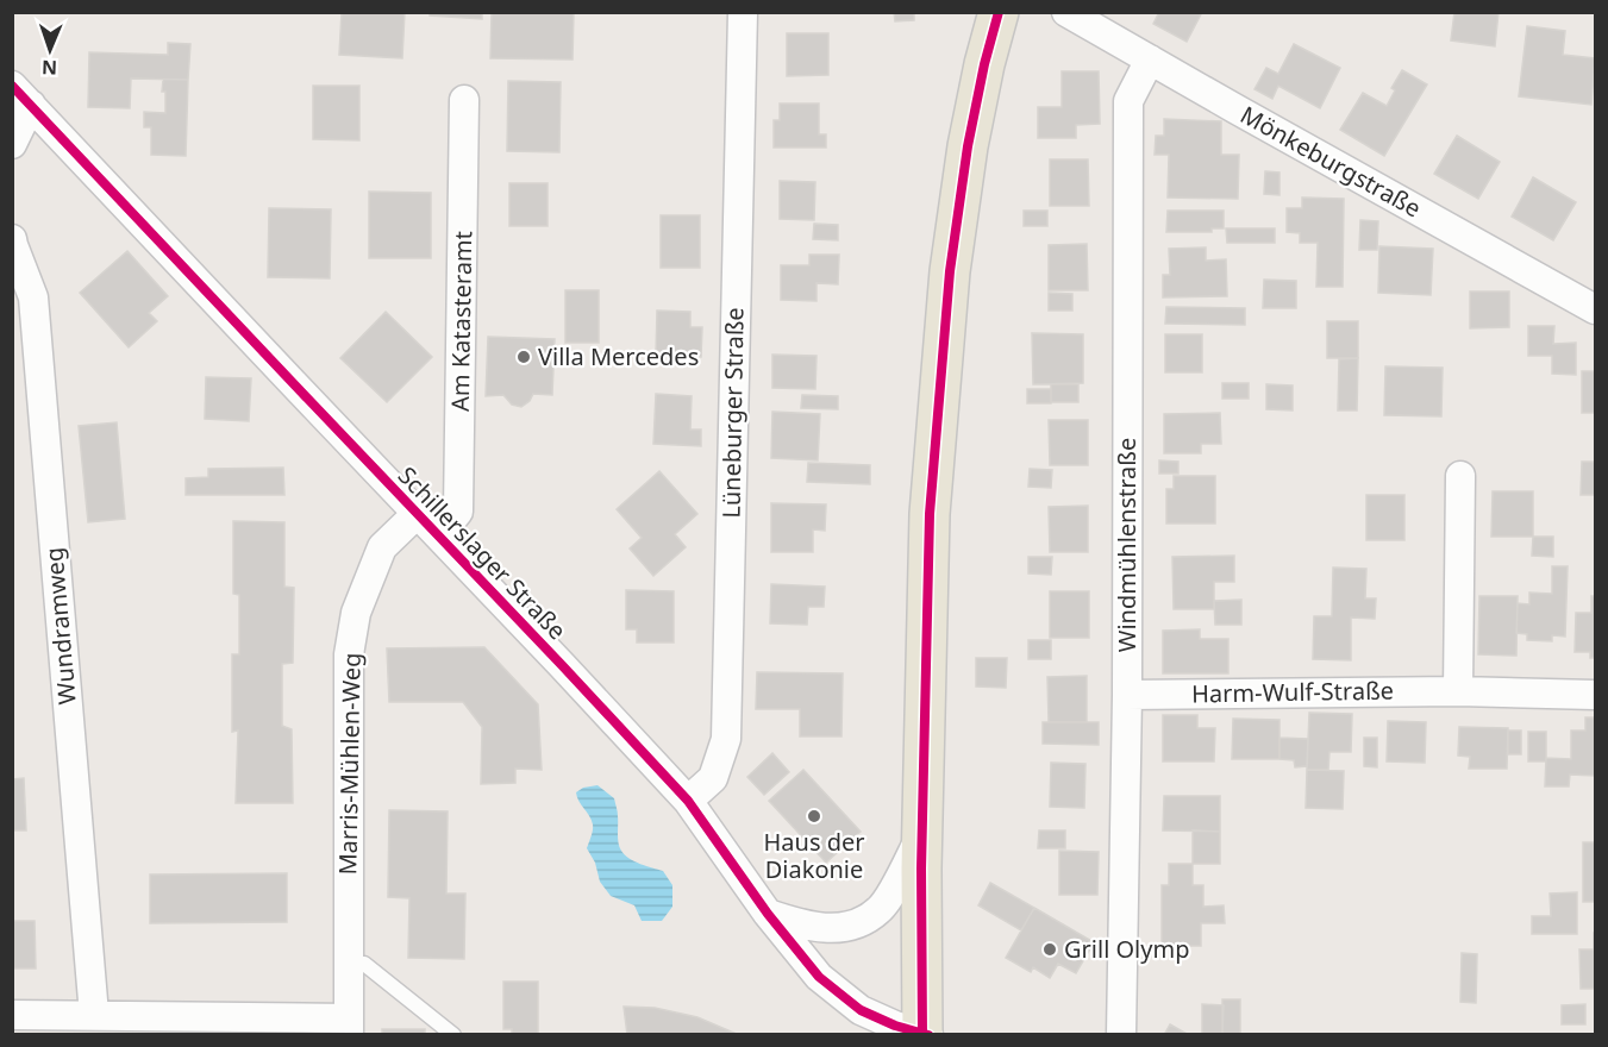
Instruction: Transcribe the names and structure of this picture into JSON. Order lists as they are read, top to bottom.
{
  "streets": {
    "street": [
      "Mönkeburgstraße",
      "Am Katasteramt",
      "Lüneburger Straße",
      "Windmühlenstraße",
      "Schillerslager Straße",
      "Wundramweg",
      "Harm-Wulf-Straße",
      "Marris-Mühlen-Weg"
    ]
  },
  "crossings": [
    ["Mönkeburgstraße", "Windmühlenstraße"],
    ["Am Katasteramt", "Schillerslager Straße"],
    ["Lüneburger Straße", "Schillerslager Straße"],
    ["Windmühlenstraße", "Harm-Wulf-Straße"],
    ["Schillerslager Straße", "Marris-Mühlen-Weg"]
  ],
  "places": ["Villa Mercedes", "Haus der Diakonie", "Grill Olymp"],
  "north": "bottom"
}
